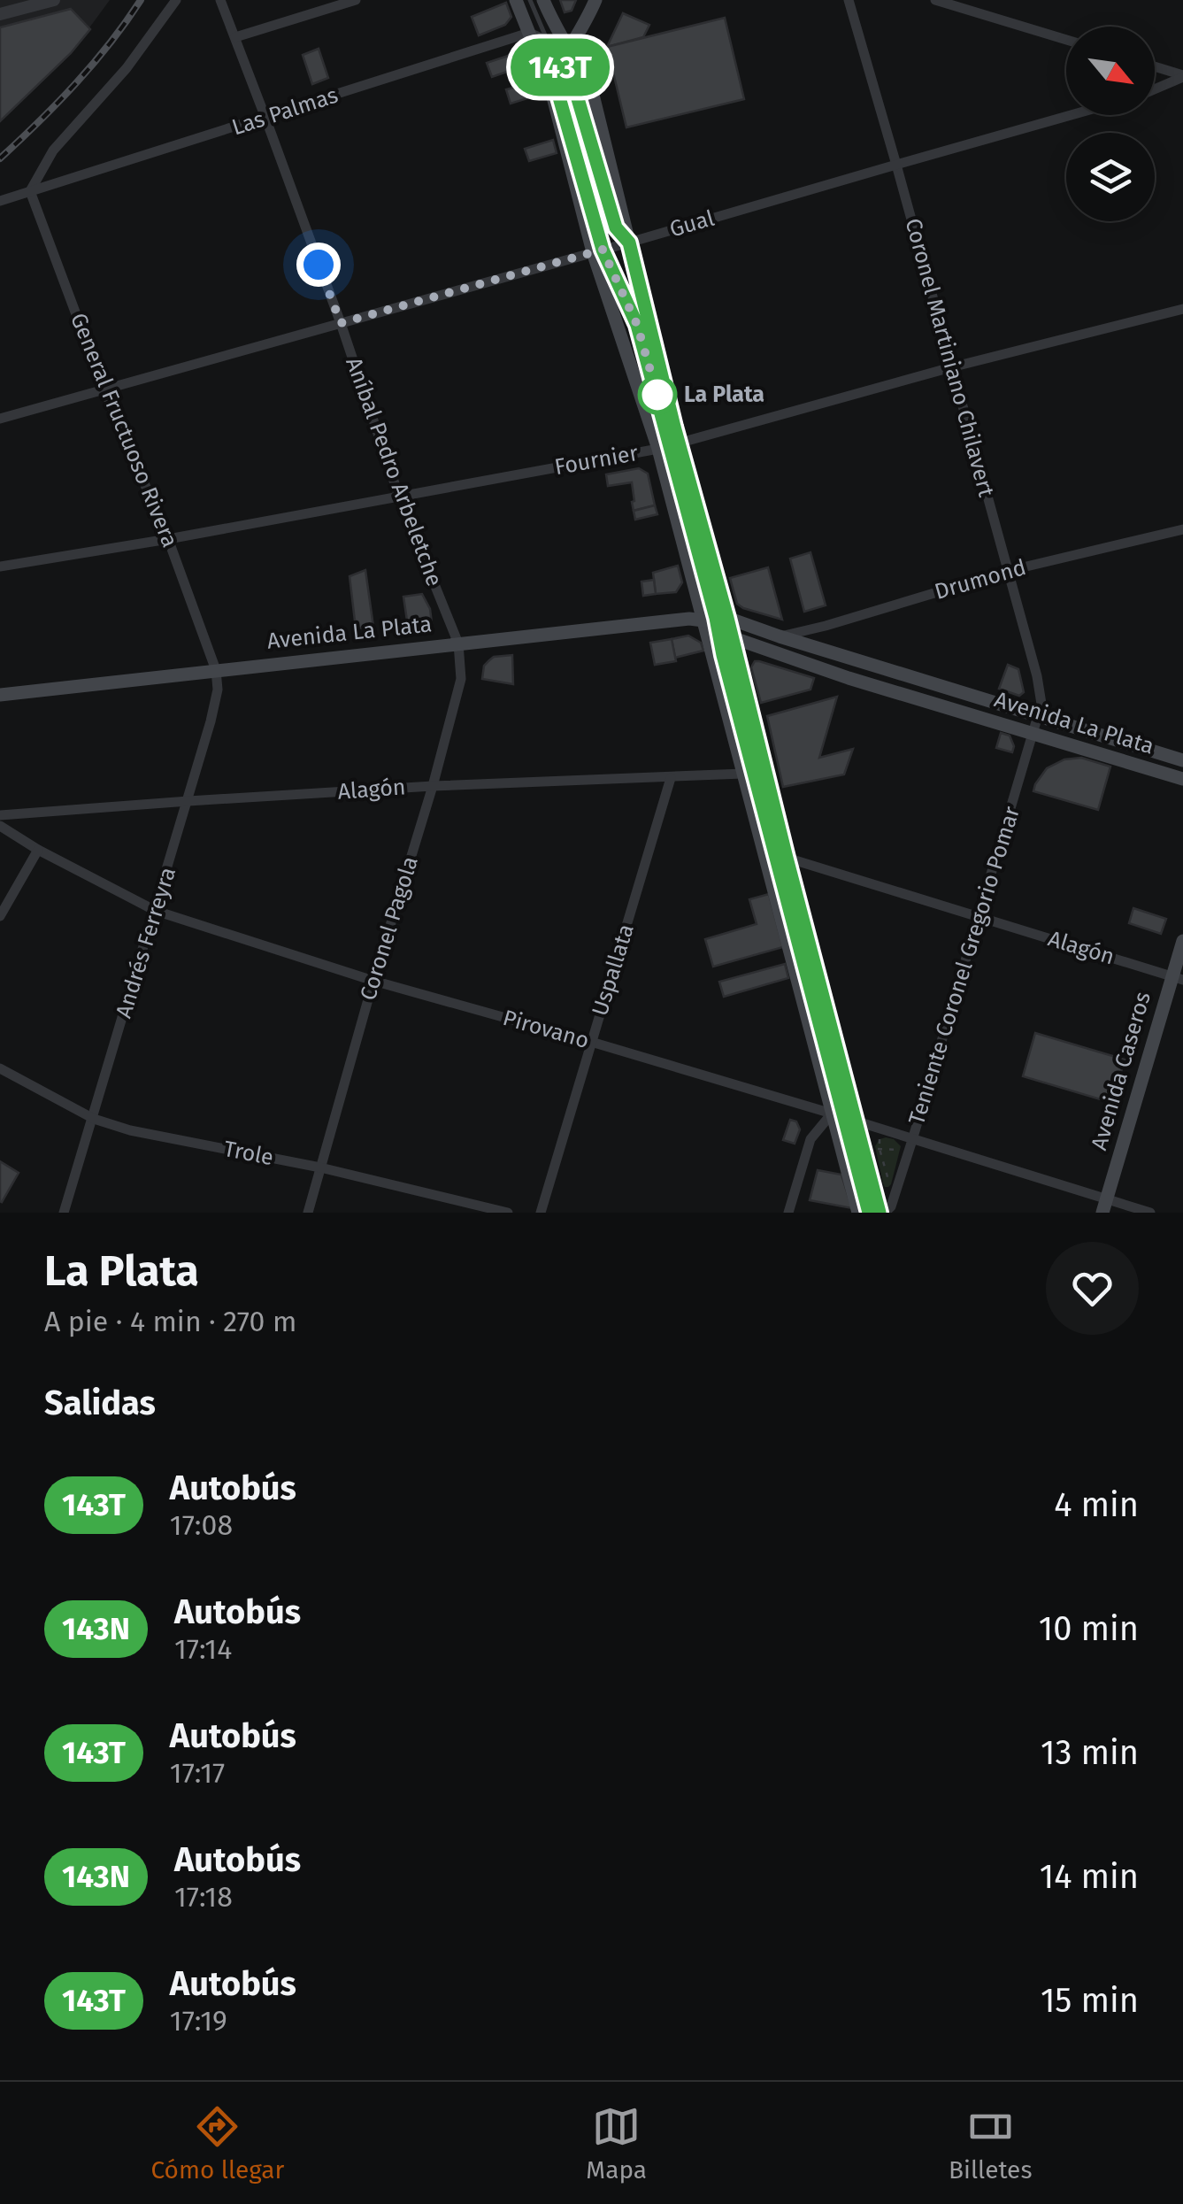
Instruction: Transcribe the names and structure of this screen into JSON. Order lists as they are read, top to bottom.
{
  "streets": {
    "main road": ["Avenida La Plata", "Avenida Caseros"],
    "street": [
      "Las Palmas",
      "Gual",
      "Coronel Martiniano Chilavert",
      "General Fructuoso Rivera",
      "Fournier",
      "Aníbal Pedro Arbeletche",
      "Drumond",
      "Alagón",
      "Coronel Pagola",
      "Andrés Ferreyra",
      "Teniente Coronel Gregorio Pomar",
      "Uspallata",
      "Pirovano",
      "Trole"
    ]
  },
  "crossings": [
    ["Las Palmas", "General Fructuoso Rivera"],
    ["Las Palmas", "Aníbal Pedro Arbeletche"],
    ["Gual", "Coronel Martiniano Chilavert"],
    ["Gual", "General Fructuoso Rivera"],
    ["Gual", "Aníbal Pedro Arbeletche"],
    ["Coronel Martiniano Chilavert", "Fournier"],
    ["Coronel Martiniano Chilavert", "Drumond"],
    ["Coronel Martiniano Chilavert", "Avenida La Plata"],
    ["Coronel Martiniano Chilavert", "Teniente Coronel Gregorio Pomar"],
    ["General Fructuoso Rivera", "Fournier"],
    ["General Fructuoso Rivera", "Avenida La Plata"],
    ["General Fructuoso Rivera", "Andrés Ferreyra"],
    ["Fournier", "Aníbal Pedro Arbeletche"],
    ["Aníbal Pedro Arbeletche", "Avenida La Plata"],
    ["Aníbal Pedro Arbeletche", "Coronel Pagola"],
    ["Drumond", "Avenida La Plata"],
    ["Avenida La Plata", "Coronel Pagola"],
    ["Avenida La Plata", "Andrés Ferreyra"],
    ["Avenida La Plata", "Teniente Coronel Gregorio Pomar"],
    ["Alagón", "Coronel Pagola"],
    ["Alagón", "Andrés Ferreyra"],
    ["Alagón", "Teniente Coronel Gregorio Pomar"],
    ["Alagón", "Uspallata"],
    ["Alagón", "Avenida Caseros"],
    ["Coronel Pagola", "Pirovano"],
    ["Coronel Pagola", "Trole"],
    ["Andrés Ferreyra", "Pirovano"],
    ["Andrés Ferreyra", "Trole"],
    ["Teniente Coronel Gregorio Pomar", "Pirovano"],
    ["Uspallata", "Pirovano"],
    ["Pirovano", "Avenida Caseros"]
  ],
  "places": ["La Plata"],
  "lines": ["bus line 143T"],
  "north": "bottom right",
  "page": {
    "on_map": "143T",
    "heading": [
      ["La Plata", "A pie · 4 min · 270 m"],
      "Salidas"
    ],
    "list": [
      {
        "mark": "143T",
        "name": "Autobús",
        "note": "17:08",
        "value": "4 min"
      },
      {
        "mark": "143N",
        "name": "Autobús",
        "note": "17:14",
        "value": "10 min"
      },
      {
        "mark": "143T",
        "name": "Autobús",
        "note": "17:17",
        "value": "13 min"
      },
      {
        "mark": "143N",
        "name": "Autobús",
        "note": "17:18",
        "value": "14 min"
      },
      {
        "mark": "143T",
        "name": "Autobús",
        "note": "17:19",
        "value": "15 min"
      }
    ],
    "tabs": ["Cómo llegar", "Mapa", "Billetes"]
  }
}
